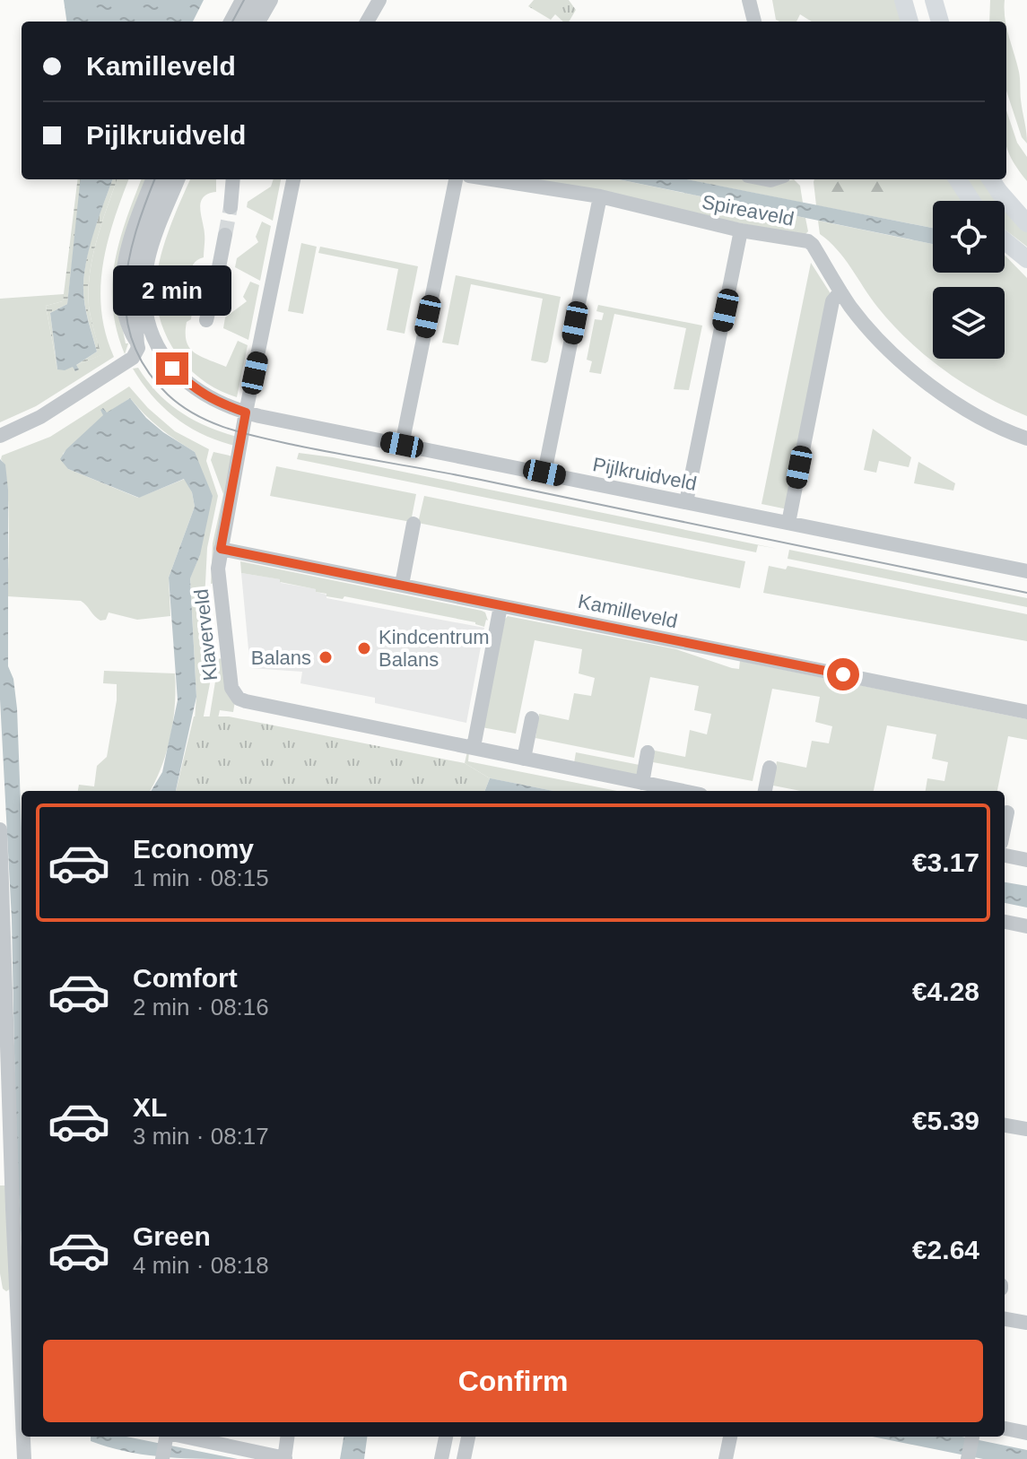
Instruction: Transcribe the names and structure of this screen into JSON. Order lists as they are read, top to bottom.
{
  "streets": {
    "street": [
      "Spireaveld",
      "Pijlkruidveld",
      "Kamilleveld",
      "Klaverveld"
    ]
  },
  "crossings": [
    ["Pijlkruidveld", "Klaverveld"],
    ["Kamilleveld", "Klaverveld"]
  ],
  "places": ["Kindcentrum Balans", "Balans"],
  "page": {
    "banner": ["Kamilleveld", "Pijlkruidveld"],
    "bubble": "2 min",
    "list": [
      {
        "name": "Economy",
        "note": "1 min · 08:15",
        "value": "€3.17"
      },
      {
        "name": "Comfort",
        "note": "2 min · 08:16",
        "value": "€4.28"
      },
      {
        "name": "XL",
        "note": "3 min · 08:17",
        "value": "€5.39"
      },
      {
        "name": "Green",
        "note": "4 min · 08:18",
        "value": "€2.64"
      }
    ],
    "buttons": "Confirm"
  }
}
